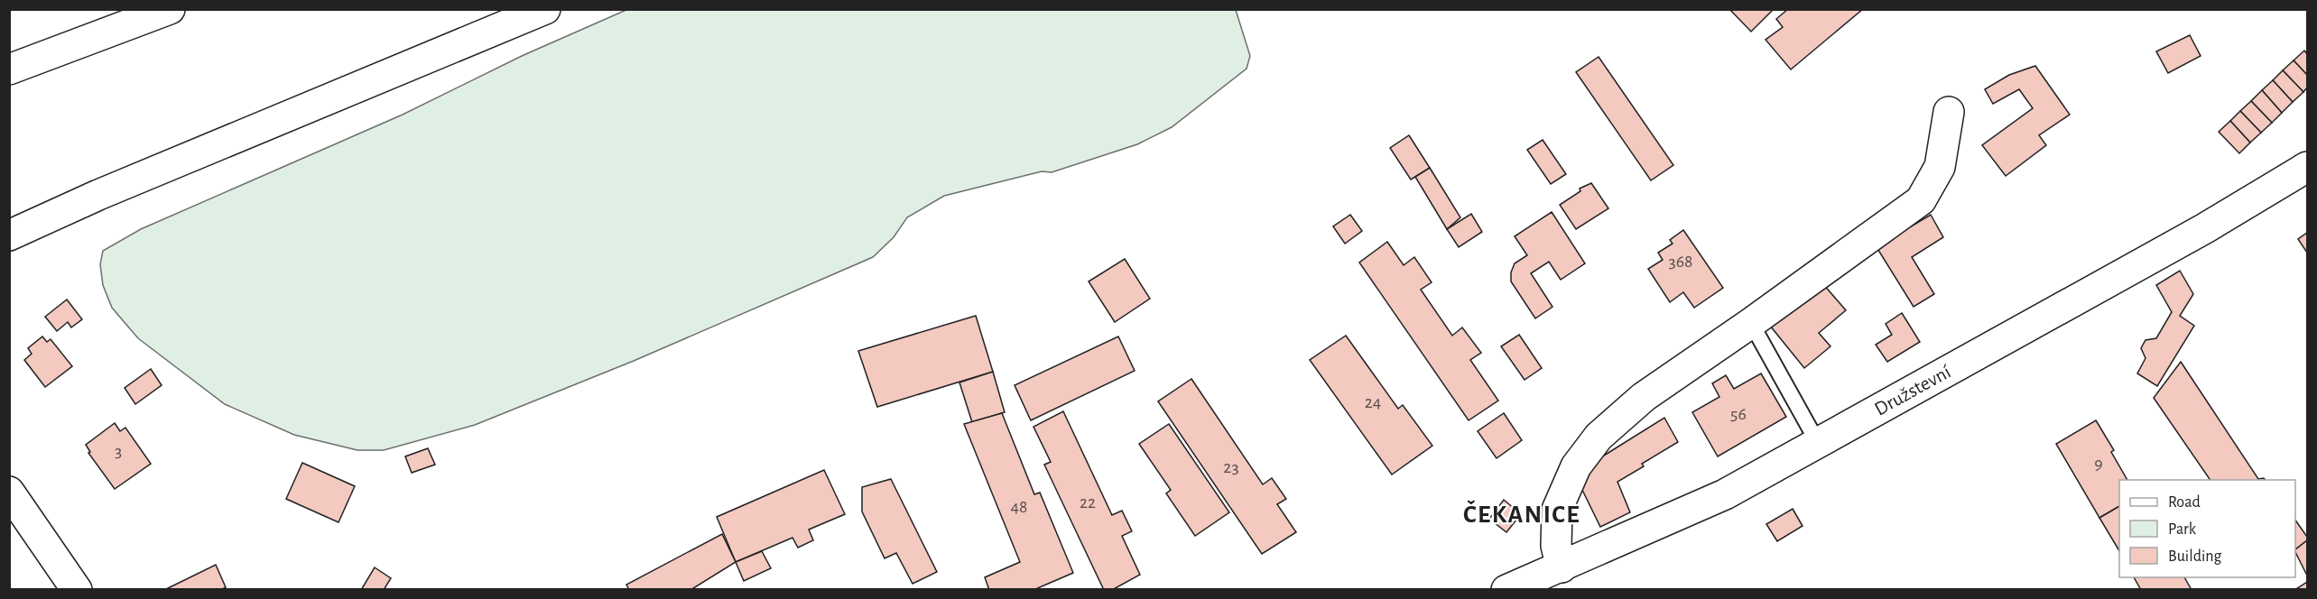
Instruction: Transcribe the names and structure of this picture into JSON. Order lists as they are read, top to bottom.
{
  "streets": {
    "street": ["Družstevní"]
  },
  "districts": ["ČEKANICE"],
  "house_numbers": [
    "368",
    "24",
    "56",
    "3",
    "9",
    "23",
    "22",
    "48"
  ],
  "legend": ["Road", "Park", "Building"]
}
